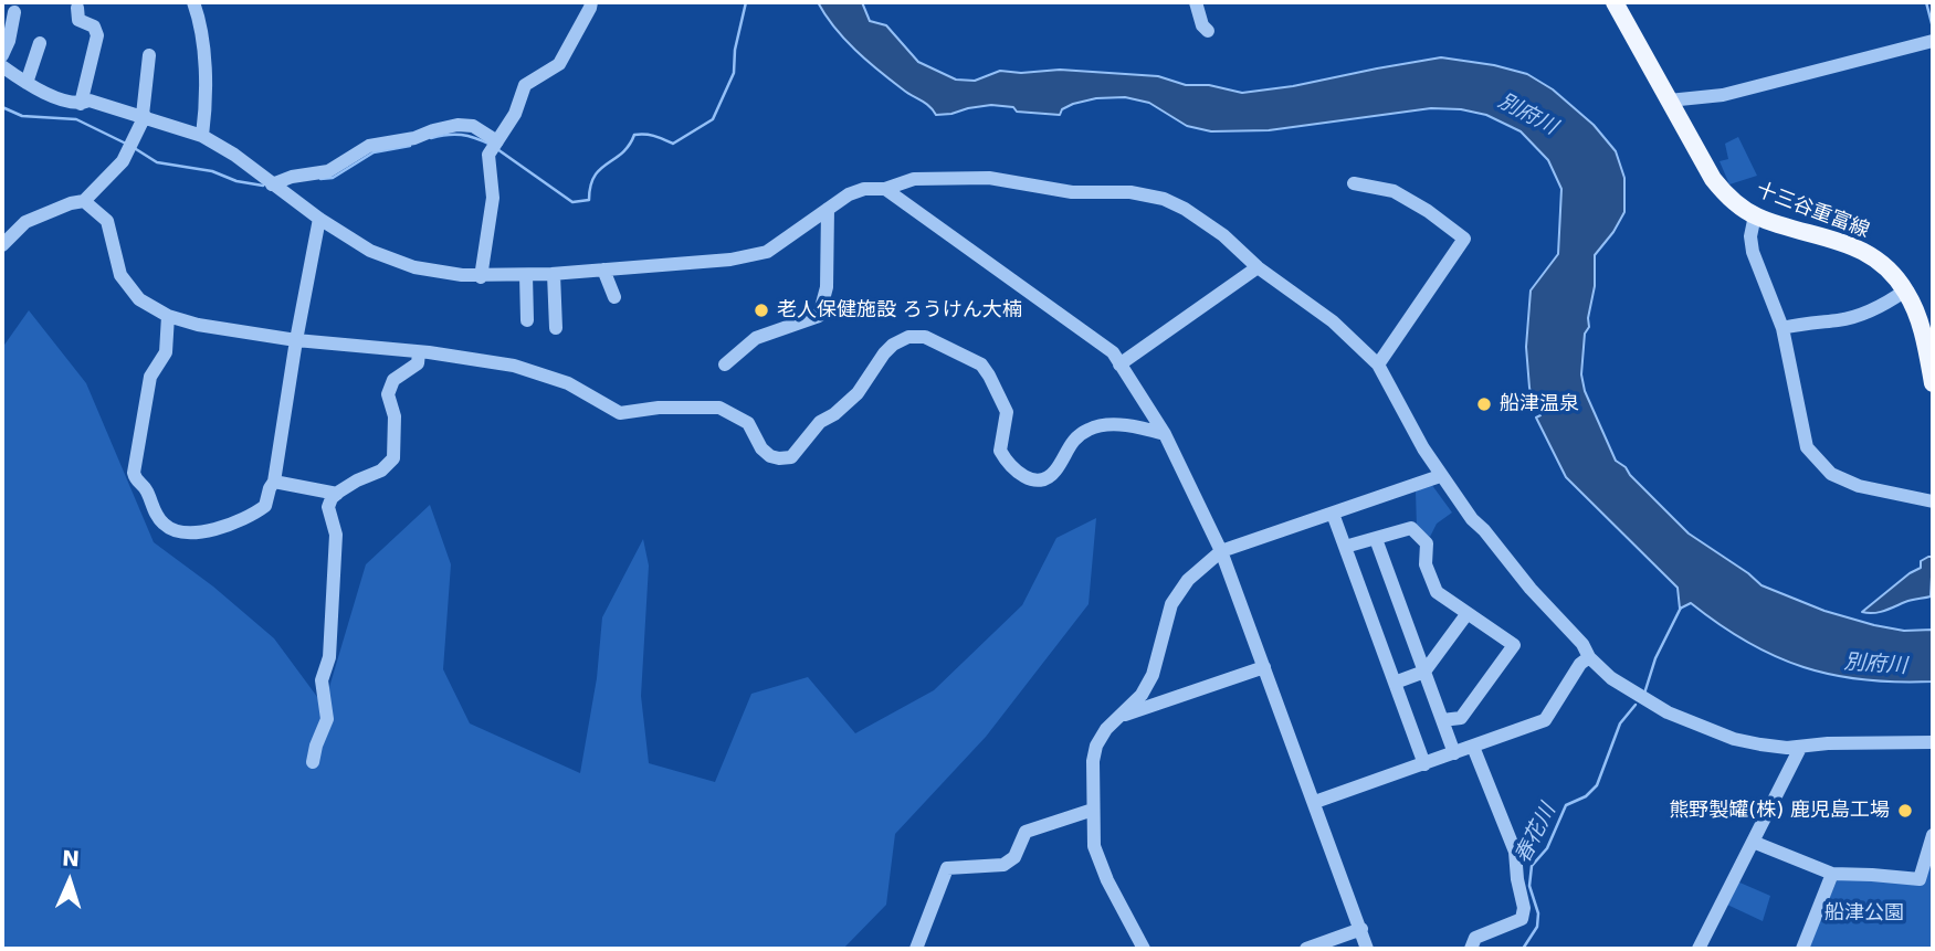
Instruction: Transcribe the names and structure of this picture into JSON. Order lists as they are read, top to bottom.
{
  "streets": {
    "main road": ["十三谷重富線"]
  },
  "water": ["別府川", "春花川"],
  "parks": ["船津公園"],
  "places": ["老人保健施設 ろうけん大楠", "船津温泉", "熊野製罐(株) 鹿児島工場"],
  "north": "top"
}
